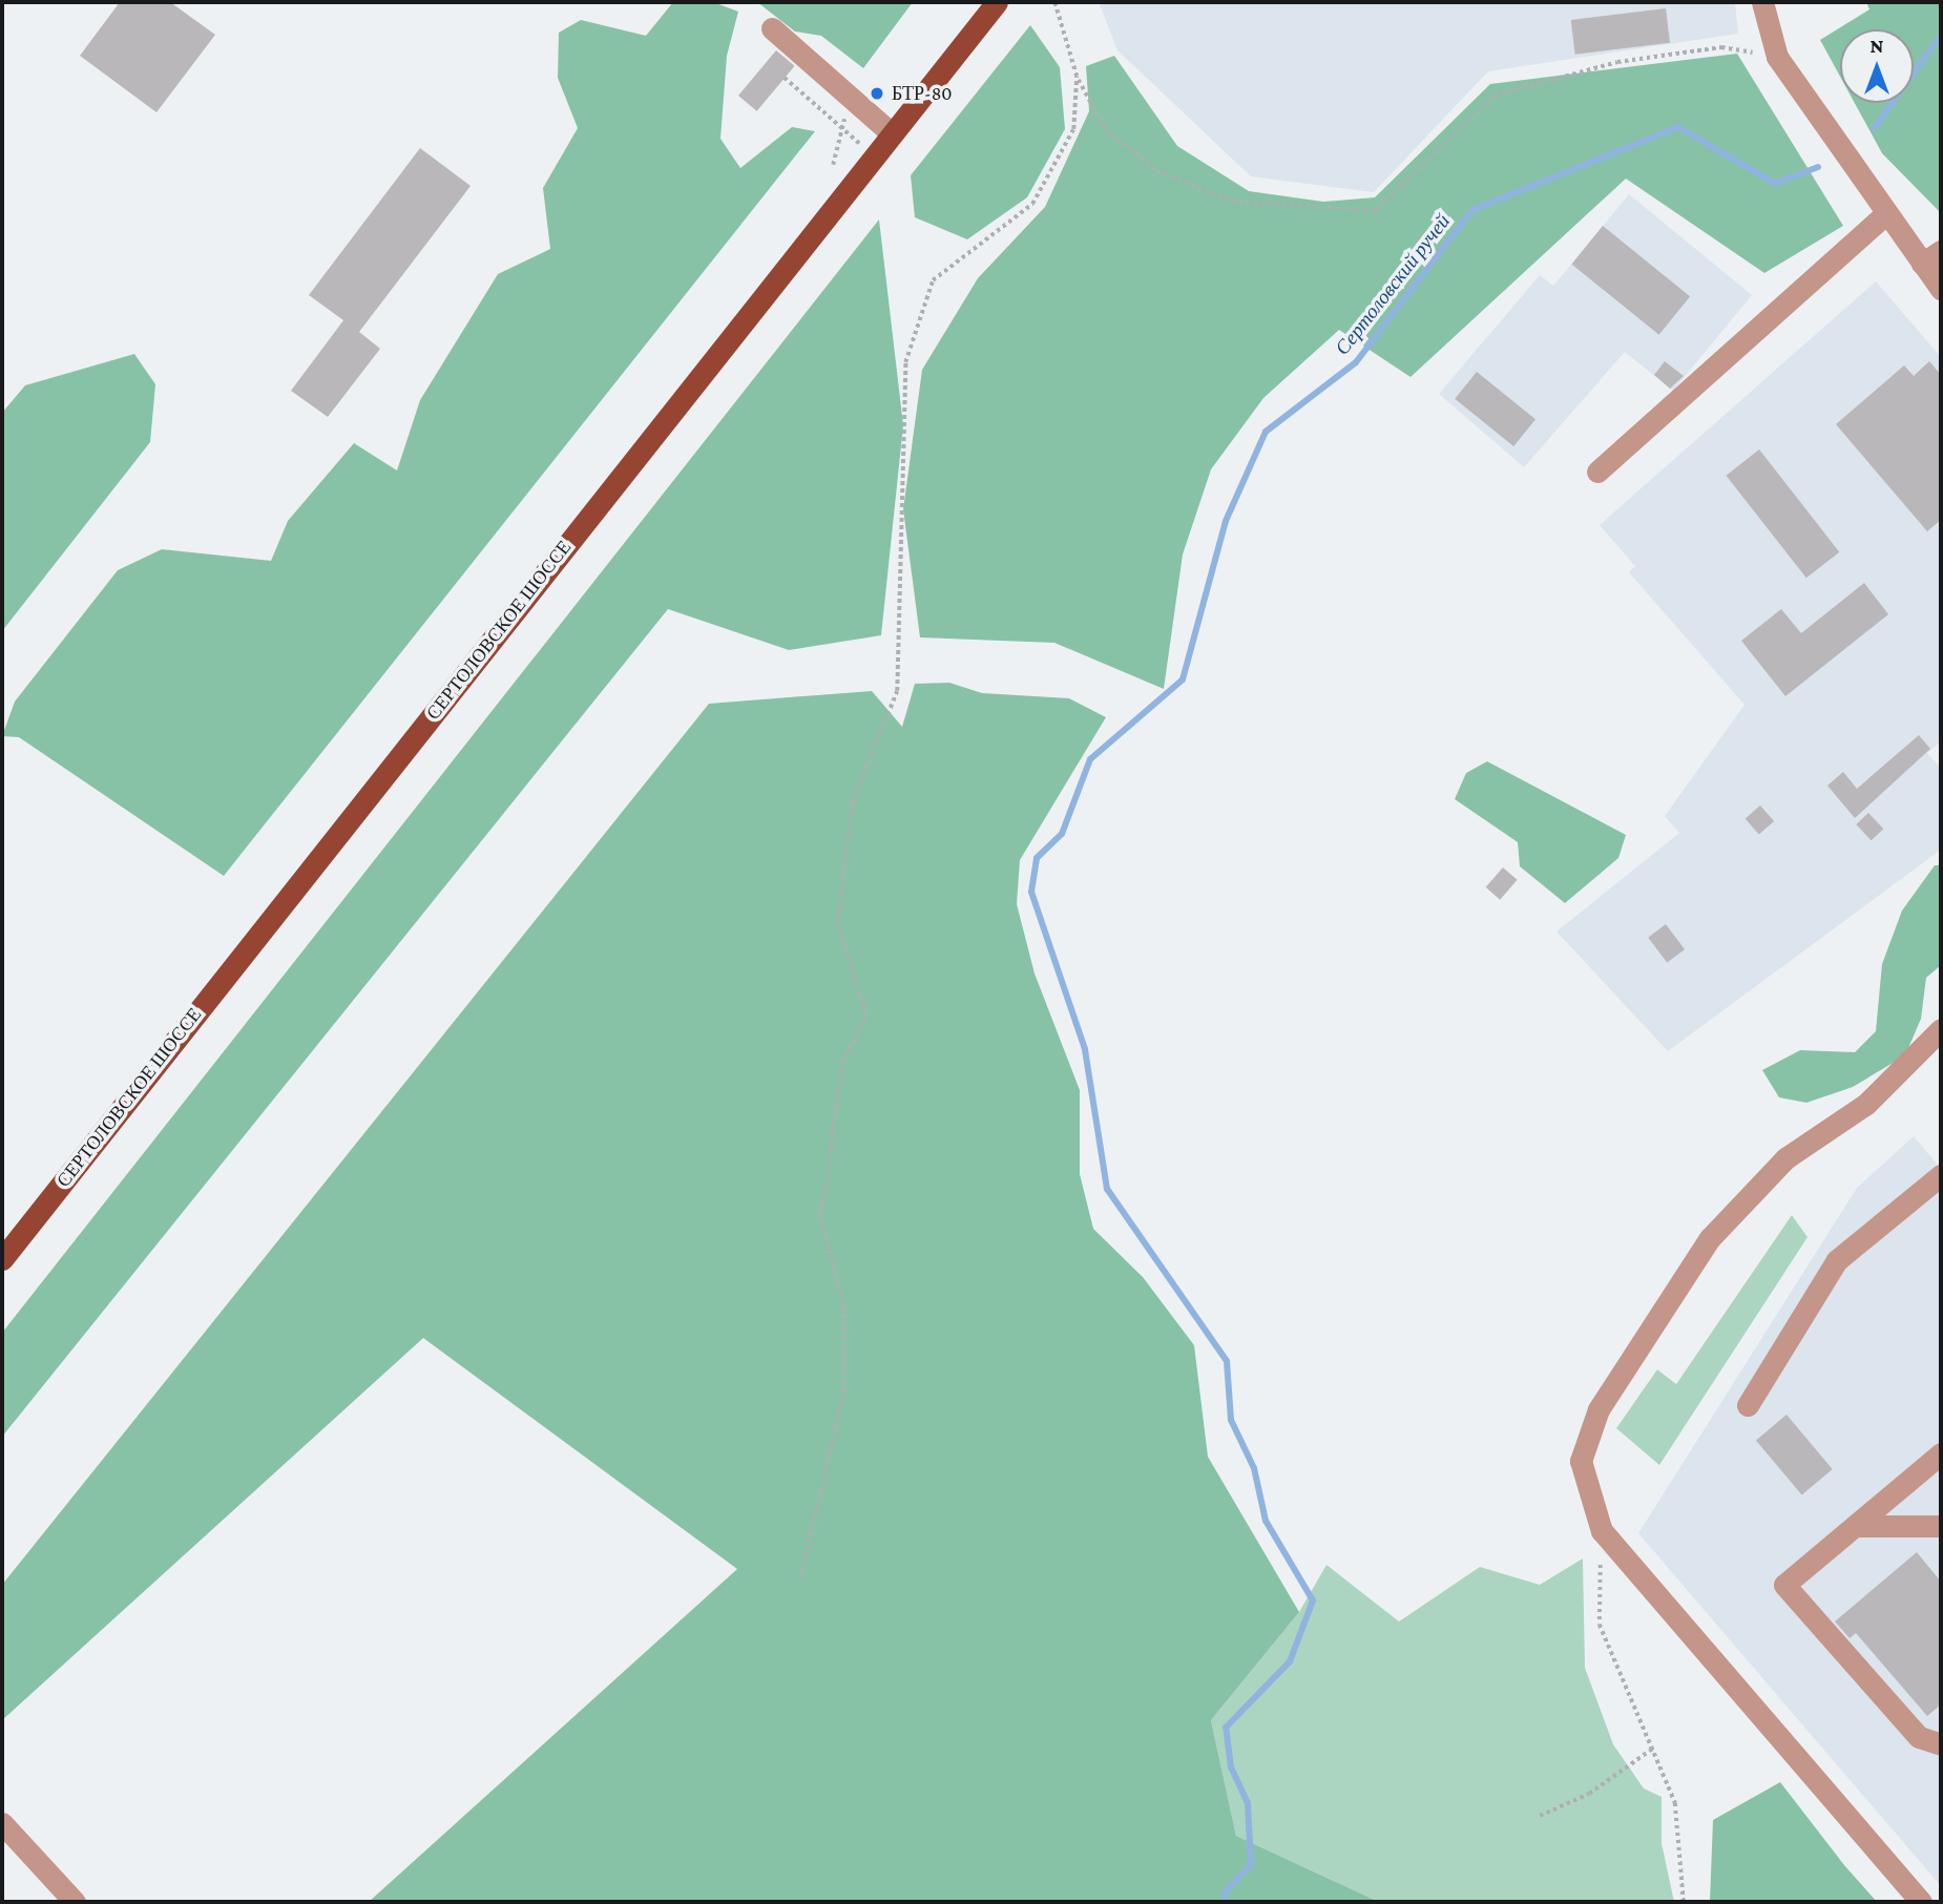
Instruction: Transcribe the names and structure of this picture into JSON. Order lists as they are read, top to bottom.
{
  "streets": {
    "main road": ["СЕРТОЛОВСКОЕ ШОССЕ"]
  },
  "water": ["Сертоловский ручей"],
  "places": ["БТР-80"],
  "north": "top"
}
